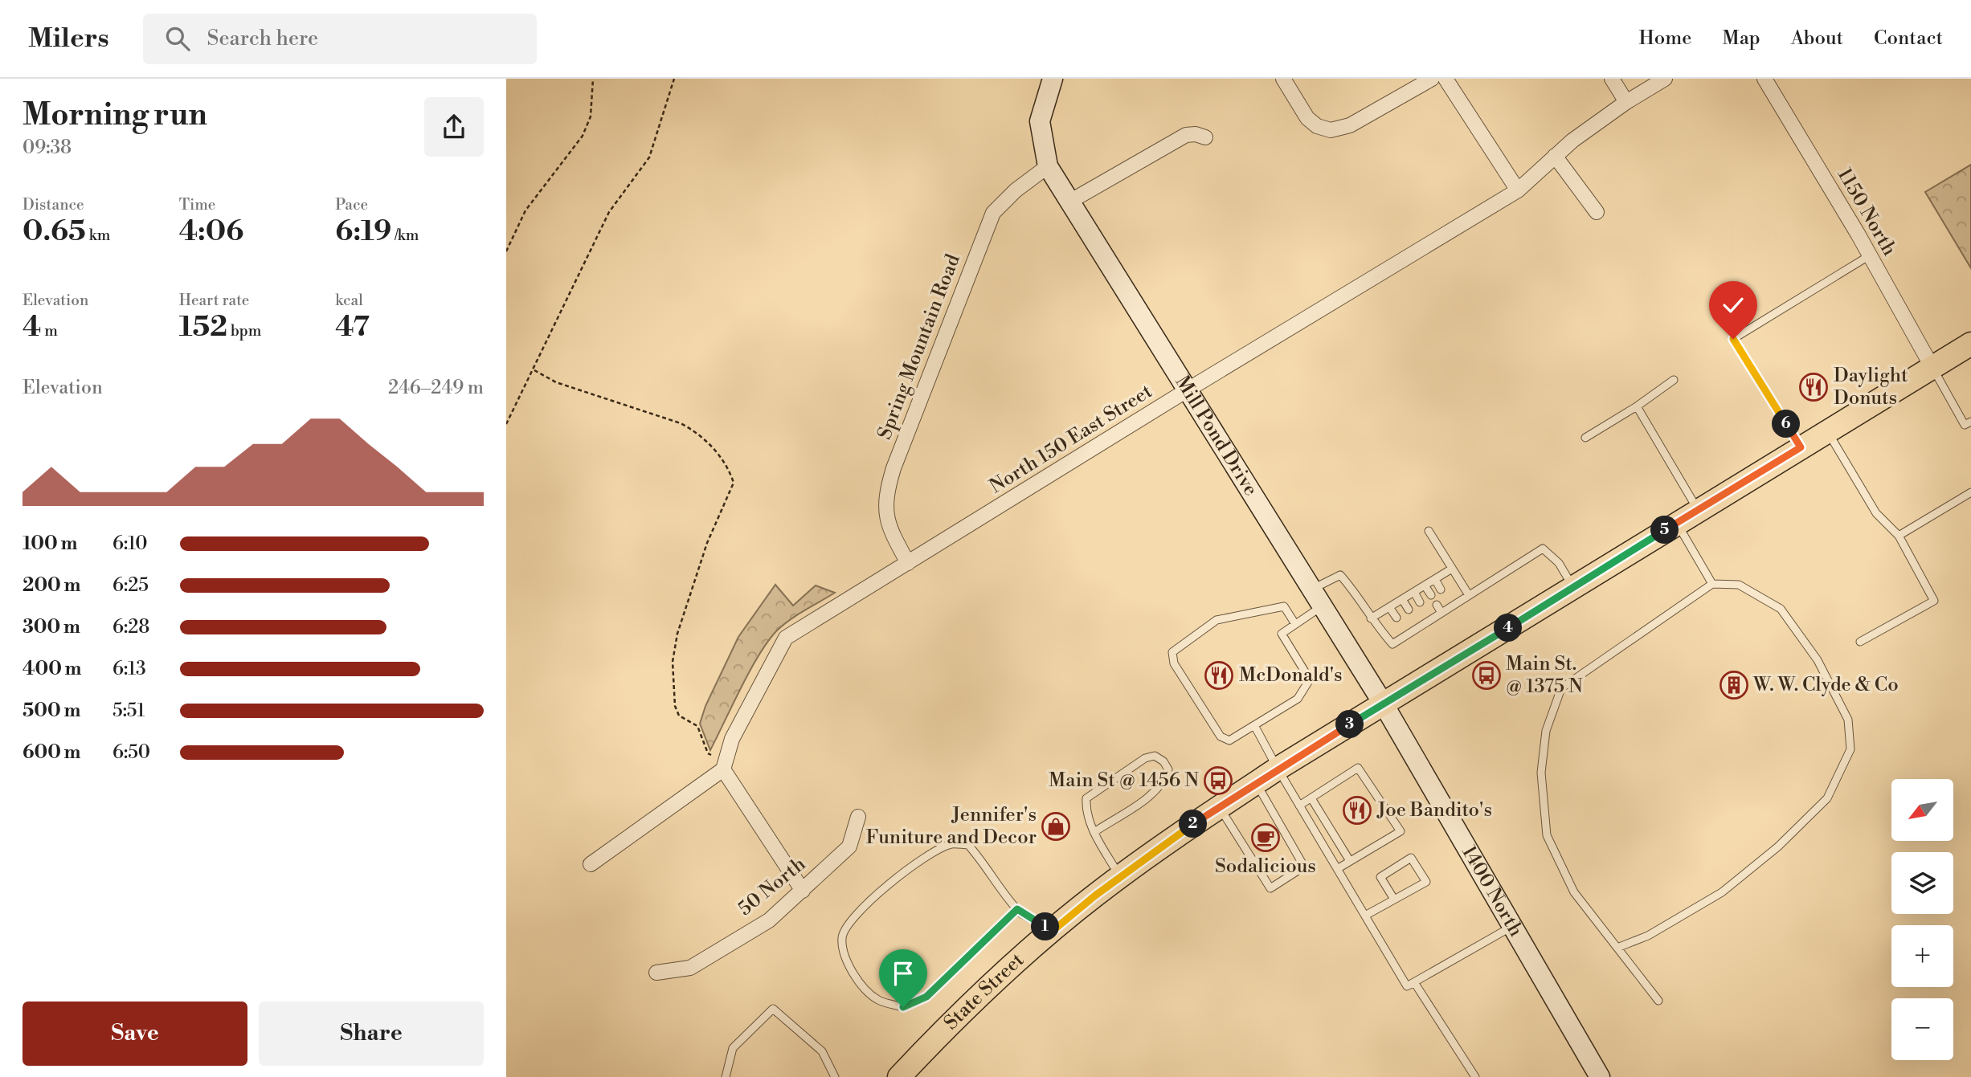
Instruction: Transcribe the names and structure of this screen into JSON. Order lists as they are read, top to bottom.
{
  "streets": {
    "main road": ["Mill Pond Drive", "1400 North", "State Street"],
    "street": [
      "1150 North",
      "Spring Mountain Road",
      "North 150 East Street",
      "50 North"
    ]
  },
  "crossings": [
    ["1150 North", "State Street"],
    ["Spring Mountain Road", "Mill Pond Drive"],
    ["Spring Mountain Road", "North 150 East Street"],
    ["Mill Pond Drive", "North 150 East Street"],
    ["Mill Pond Drive", "1400 North"],
    ["Mill Pond Drive", "State Street"],
    ["1400 North", "State Street"]
  ],
  "places": {
    "restaurant": ["Daylight Donuts", "McDonald's", "Joe Bandito's"],
    "bus stop": ["Main St. @ 1375 N", "Main St @ 1456 N"],
    "building": ["W. W. Clyde & Co"],
    "shop": ["Jennifer's Funiture and Decor"],
    "cafe": ["Sodalicious"]
  },
  "north": "bottom left",
  "page": {
    "header": "Milers",
    "search": "Search here",
    "nav": [
      "Home",
      "Map",
      "About",
      "Contact"
    ],
    "heading": ["Morning run", "09:38"],
    "stats": [
      ["Distance", "0.65 km"],
      ["Time", "4:06"],
      ["Pace", "6:19 /km"],
      ["Elevation", "4 m"],
      ["Heart rate", "152 bpm"],
      ["kcal", "47"]
    ],
    "chart": ["Elevation", "246–249 m"],
    "pins": [
      "6",
      "5",
      "4",
      "3",
      "2",
      "1"
    ],
    "list": [
      {
        "name": "100 m",
        "note": "6:10"
      },
      {
        "name": "200 m",
        "note": "6:25"
      },
      {
        "name": "300 m",
        "note": "6:28"
      },
      {
        "name": "400 m",
        "note": "6:13"
      },
      {
        "name": "500 m",
        "note": "5:51"
      },
      {
        "name": "600 m",
        "note": "6:50"
      }
    ],
    "map_buttons": ["+", "−"],
    "buttons": ["Save", "Share"]
  }
}
